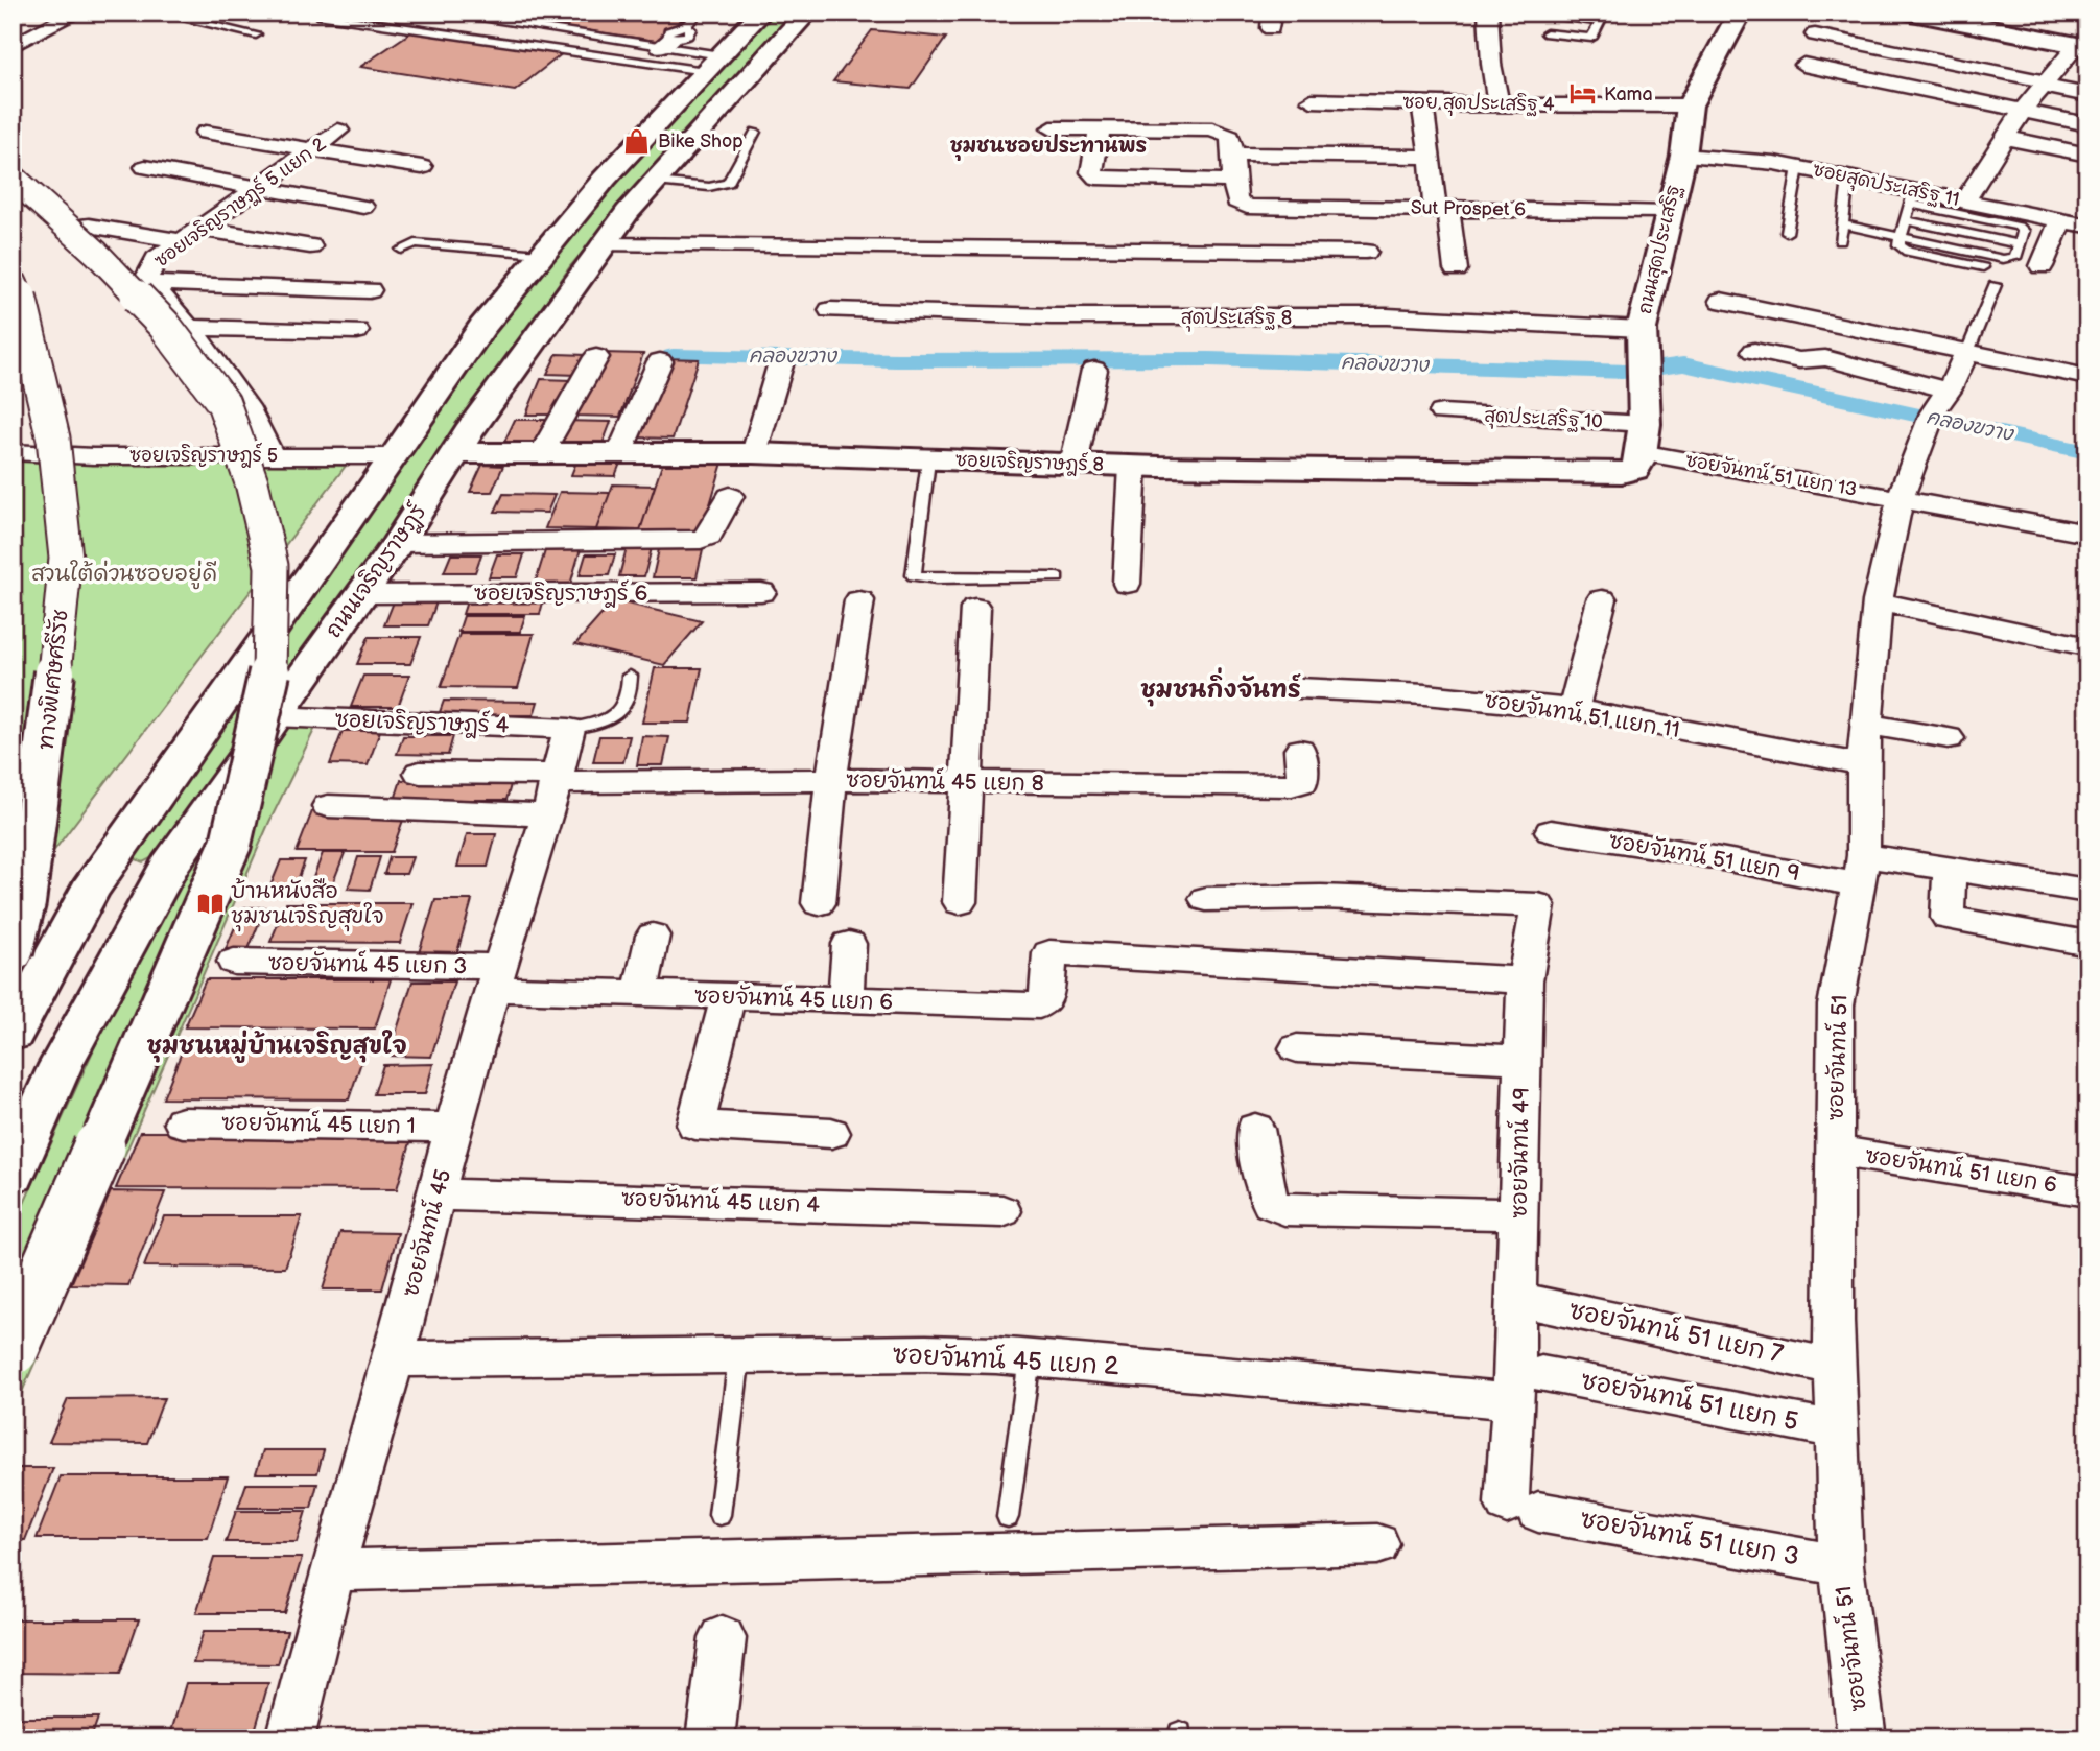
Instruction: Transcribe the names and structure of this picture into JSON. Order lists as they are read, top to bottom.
{
  "streets": {
    "main road": [
      "ถนนสุดประเสริฐ",
      "ซอยเจริญราษฎร์ 8",
      "ถนนเจริญราษฎร์",
      "ทางพิเศษศรีรัช"
    ],
    "street": [
      "ซอย สุดประเสริฐ 4",
      "ซอยสุดประเสริฐ 11",
      "ซอยเจริญราษฎร์ 5 แยก 2",
      "Sut Prospet 6",
      "สุดประเสริฐ 8",
      "สุดประเสริฐ 10",
      "ซอยเจริญราษฎร์ 5",
      "ซอยจันทน์ 51 แยก 13",
      "ซอยเจริญราษฎร์ 6",
      "ซอยจันทน์ 51 แยก 11",
      "ซอยเจริญราษฎร์ 4",
      "ซอยจันทน์ 45 แยก 8",
      "ซอยจันทน์ 51 แยก 9",
      "ซอยจันทน์ 45 แยก 3",
      "ซอยจันทน์ 45 แยก 6",
      "ซอยจันทน์ 51",
      "ซอยจันทน์ 45 แยก 1",
      "ซอยจันทน์ 49",
      "ซอยจันทน์ 51 แยก 6",
      "ซอยจันทน์ 45 แยก 4",
      "ซอยจันทน์ 45",
      "ซอยจันทน์ 51 แยก 7",
      "ซอยจันทน์ 45 แยก 2",
      "ซอยจันทน์ 51 แยก 5",
      "ซอยจันทน์ 51 แยก 3"
    ]
  },
  "crossings": [
    ["ซอย สุดประเสริฐ 4", "ถนนสุดประเสริฐ"],
    ["ซอยสุดประเสริฐ 11", "ถนนสุดประเสริฐ"],
    ["ซอยเจริญราษฎร์ 5 แยก 2", "ซอยเจริญราษฎร์ 5"],
    ["Sut Prospet 6", "ถนนสุดประเสริฐ"],
    ["ถนนสุดประเสริฐ", "สุดประเสริฐ 8"],
    ["ถนนสุดประเสริฐ", "สุดประเสริฐ 10"],
    ["ถนนสุดประเสริฐ", "ซอยเจริญราษฎร์ 8"],
    ["ถนนสุดประเสริฐ", "ซอยจันทน์ 51 แยก 13"],
    ["สุดประเสริฐ 10", "ซอยเจริญราษฎร์ 8"],
    ["สุดประเสริฐ 10", "ซอยจันทน์ 51 แยก 13"],
    ["ซอยเจริญราษฎร์ 8", "ซอยจันทน์ 51 แยก 13"],
    ["ซอยเจริญราษฎร์ 8", "ถนนเจริญราษฎร์"],
    ["ซอยจันทน์ 51 แยก 13", "ซอยจันทน์ 51"],
    ["ถนนเจริญราษฎร์", "ซอยเจริญราษฎร์ 6"],
    ["ถนนเจริญราษฎร์", "ซอยเจริญราษฎร์ 4"],
    ["ซอยจันทน์ 51 แยก 11", "ซอยจันทน์ 51"],
    ["ซอยเจริญราษฎร์ 4", "ซอยจันทน์ 45"],
    ["ซอยจันทน์ 45 แยก 8", "ซอยจันทน์ 45"],
    ["ซอยจันทน์ 51 แยก 9", "ซอยจันทน์ 51"],
    ["ซอยจันทน์ 45 แยก 3", "ซอยจันทน์ 45 แยก 6"],
    ["ซอยจันทน์ 45 แยก 3", "ซอยจันทน์ 45"],
    ["ซอยจันทน์ 45 แยก 6", "ซอยจันทน์ 49"],
    ["ซอยจันทน์ 45 แยก 6", "ซอยจันทน์ 45"],
    ["ซอยจันทน์ 51", "ซอยจันทน์ 51 แยก 6"],
    ["ซอยจันทน์ 51", "ซอยจันทน์ 51 แยก 7"],
    ["ซอยจันทน์ 51", "ซอยจันทน์ 51 แยก 5"],
    ["ซอยจันทน์ 51", "ซอยจันทน์ 51 แยก 3"],
    ["ซอยจันทน์ 45 แยก 1", "ซอยจันทน์ 45"],
    ["ซอยจันทน์ 49", "ซอยจันทน์ 51 แยก 7"],
    ["ซอยจันทน์ 49", "ซอยจันทน์ 45 แยก 2"],
    ["ซอยจันทน์ 49", "ซอยจันทน์ 51 แยก 5"],
    ["ซอยจันทน์ 49", "ซอยจันทน์ 51 แยก 3"],
    ["ซอยจันทน์ 45 แยก 4", "ซอยจันทน์ 45"],
    ["ซอยจันทน์ 45", "ซอยจันทน์ 45 แยก 2"],
    ["ซอยจันทน์ 45 แยก 2", "ซอยจันทน์ 51 แยก 5"],
    ["ซอยจันทน์ 45 แยก 2", "ซอยจันทน์ 51 แยก 3"],
    ["ซอยจันทน์ 51 แยก 5", "ซอยจันทน์ 51 แยก 3"]
  ],
  "districts": ["ชุมชนซอยประทานพร", "ชุมชนกิ่งจันทร์", "ชุมชนหมู่บ้านเจริญสุขใจ"],
  "water": ["คลองขวาง"],
  "parks": ["สวนใต้ด่วนซอยอยู่ดี"],
  "places": {
    "hotel": ["Kama"],
    "shop": ["Bike Shop"],
    "library": ["บ้านหนังสือ ชุมชนเจริญสุขใจ"]
  }
}
